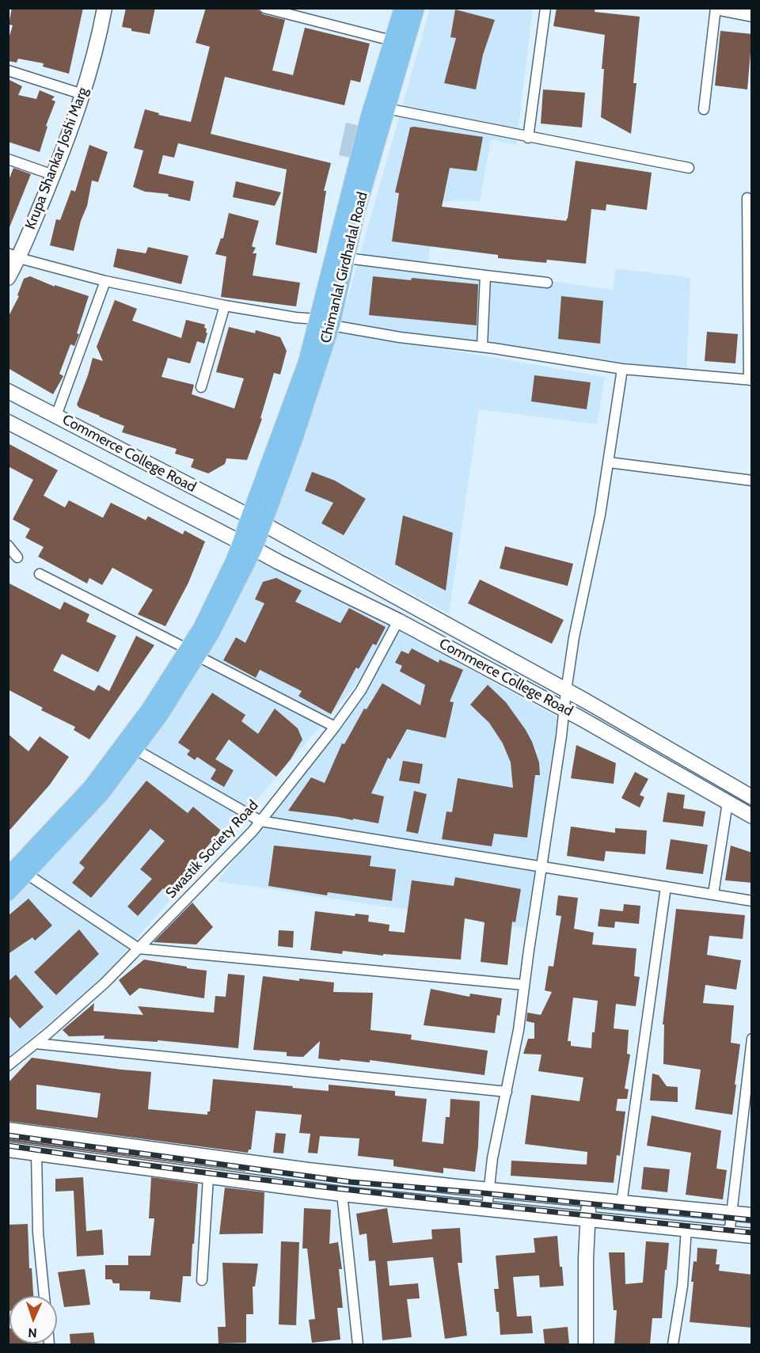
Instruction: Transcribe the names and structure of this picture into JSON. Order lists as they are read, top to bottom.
{
  "streets": {
    "main road": ["Krupa Shankar Joshi Marg", "Chimanlal Girdharlal Road", "Commerce College Road"],
    "street": ["Swastik Society Road"]
  },
  "crossings": [
    ["Chimanlal Girdharlal Road", "Commerce College Road"],
    ["Commerce College Road", "Swastik Society Road"]
  ],
  "north": "bottom"
}
